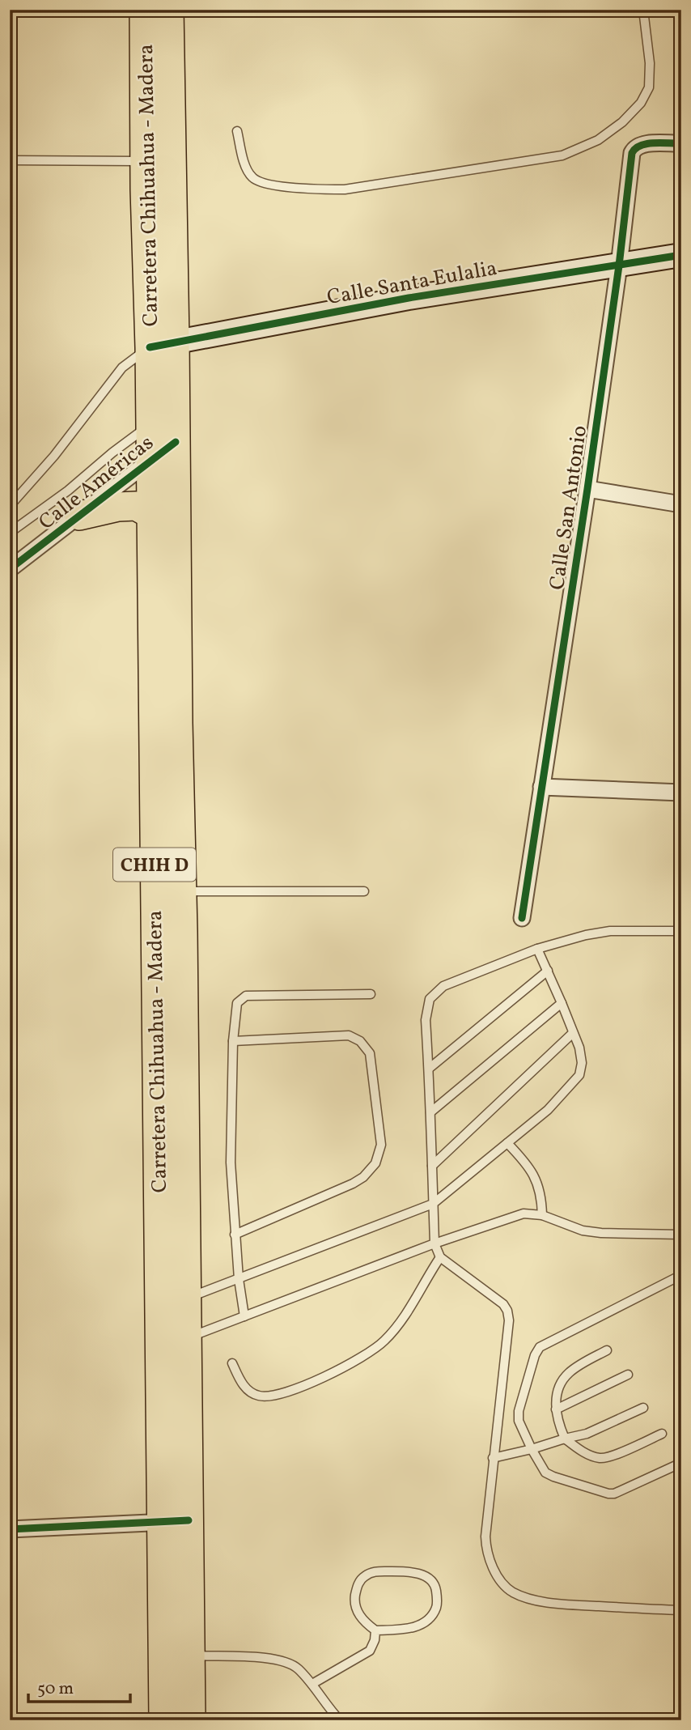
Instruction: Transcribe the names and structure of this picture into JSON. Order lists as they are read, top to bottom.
{
  "streets": {
    "highway": ["Carretera Chihuahua - Madera", "CHIH D"],
    "street": ["Calle Santa Eulalia", "Calle Américas", "Calle San Antonio"]
  },
  "crossings": [
    ["Carretera Chihuahua - Madera", "Calle Santa Eulalia"],
    ["Carretera Chihuahua - Madera", "Calle Américas"],
    ["Calle Santa Eulalia", "Calle San Antonio"]
  ],
  "scale_bar": "50 m"
}
